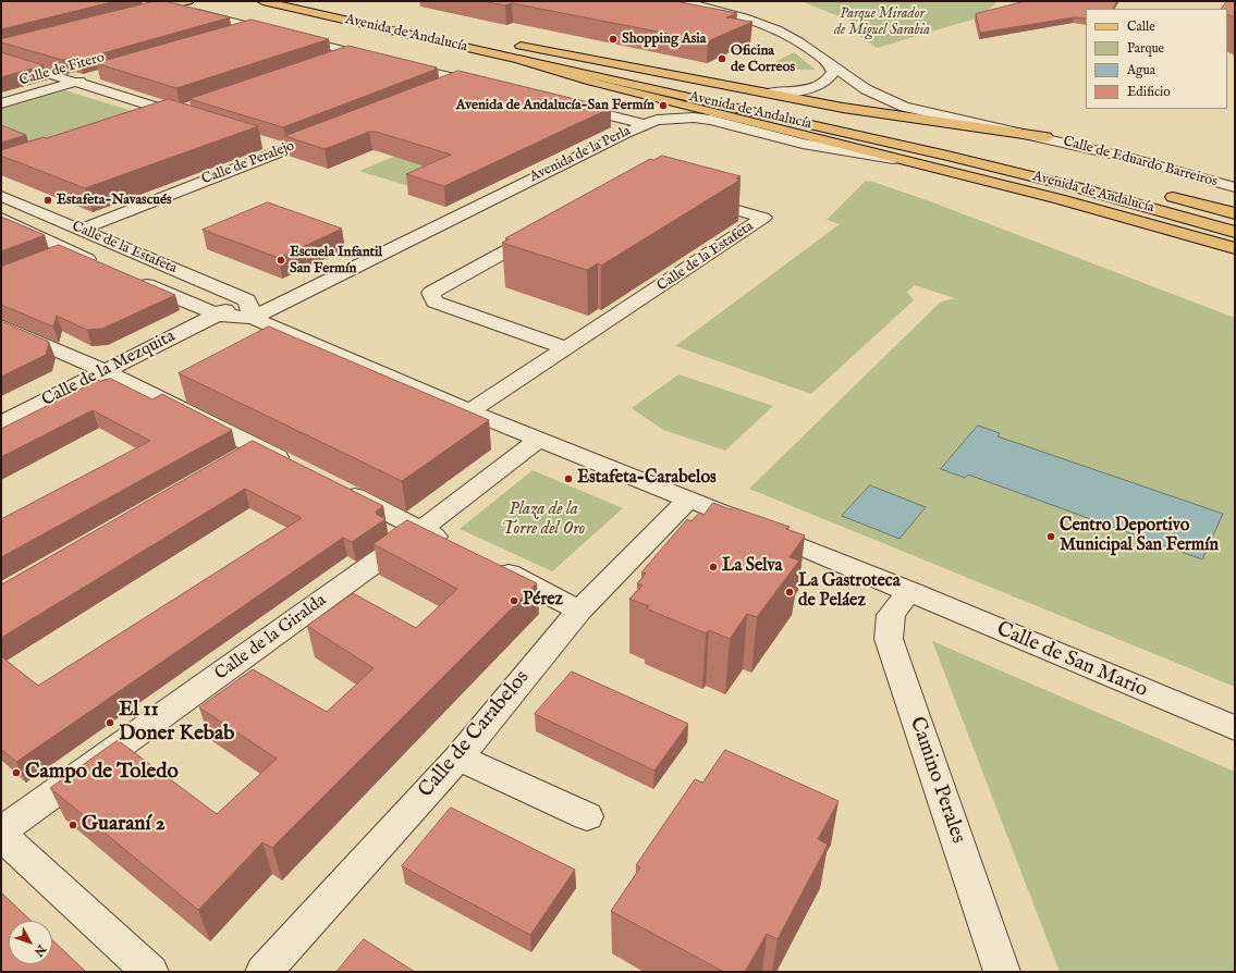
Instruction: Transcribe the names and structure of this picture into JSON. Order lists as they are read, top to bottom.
{
  "streets": {
    "main road": ["Avenida de Andalucía"],
    "street": [
      "Calle de Fitero",
      "Avenida de la Perla",
      "Calle de Eduardo Barreiros",
      "Calle de Peralejo",
      "Calle de la Estafeta",
      "Calle de la Mezquita",
      "Calle de la Giralda",
      "Calle de San Mario",
      "Calle de Carabelos",
      "Camino Perales"
    ]
  },
  "crossings": [
    ["Avenida de la Perla", "Calle de la Estafeta"],
    ["Calle de Peralejo", "Calle de la Estafeta"],
    ["Calle de la Estafeta", "Calle de la Mezquita"],
    ["Calle de la Estafeta", "Calle de la Giralda"],
    ["Calle de la Estafeta", "Calle de San Mario"],
    ["Calle de la Estafeta", "Calle de Carabelos"],
    ["Calle de la Estafeta", "Camino Perales"],
    ["Calle de San Mario", "Camino Perales"]
  ],
  "parks": ["Parque Mirador de Miguel Sarabia", "Plaza de la Torre del Oro"],
  "places": [
    "Shopping Asia",
    "Oficina de Correos",
    "Avenida de Andalucía-San Fermín",
    "Estafeta-Navascués",
    "Escuela Infantil San Fermín",
    "Estafeta-Carabelos",
    "Centro Deportivo Municipal San Fermín",
    "La Selva",
    "La Gastroteca de Peláez",
    "Pérez",
    "El 11 Doner Kebab",
    "Campo de Toledo",
    "Guaraní 2"
  ],
  "legend": [
    "Calle",
    "Parque",
    "Agua",
    "Edificio"
  ],
  "north": "bottom right"
}
